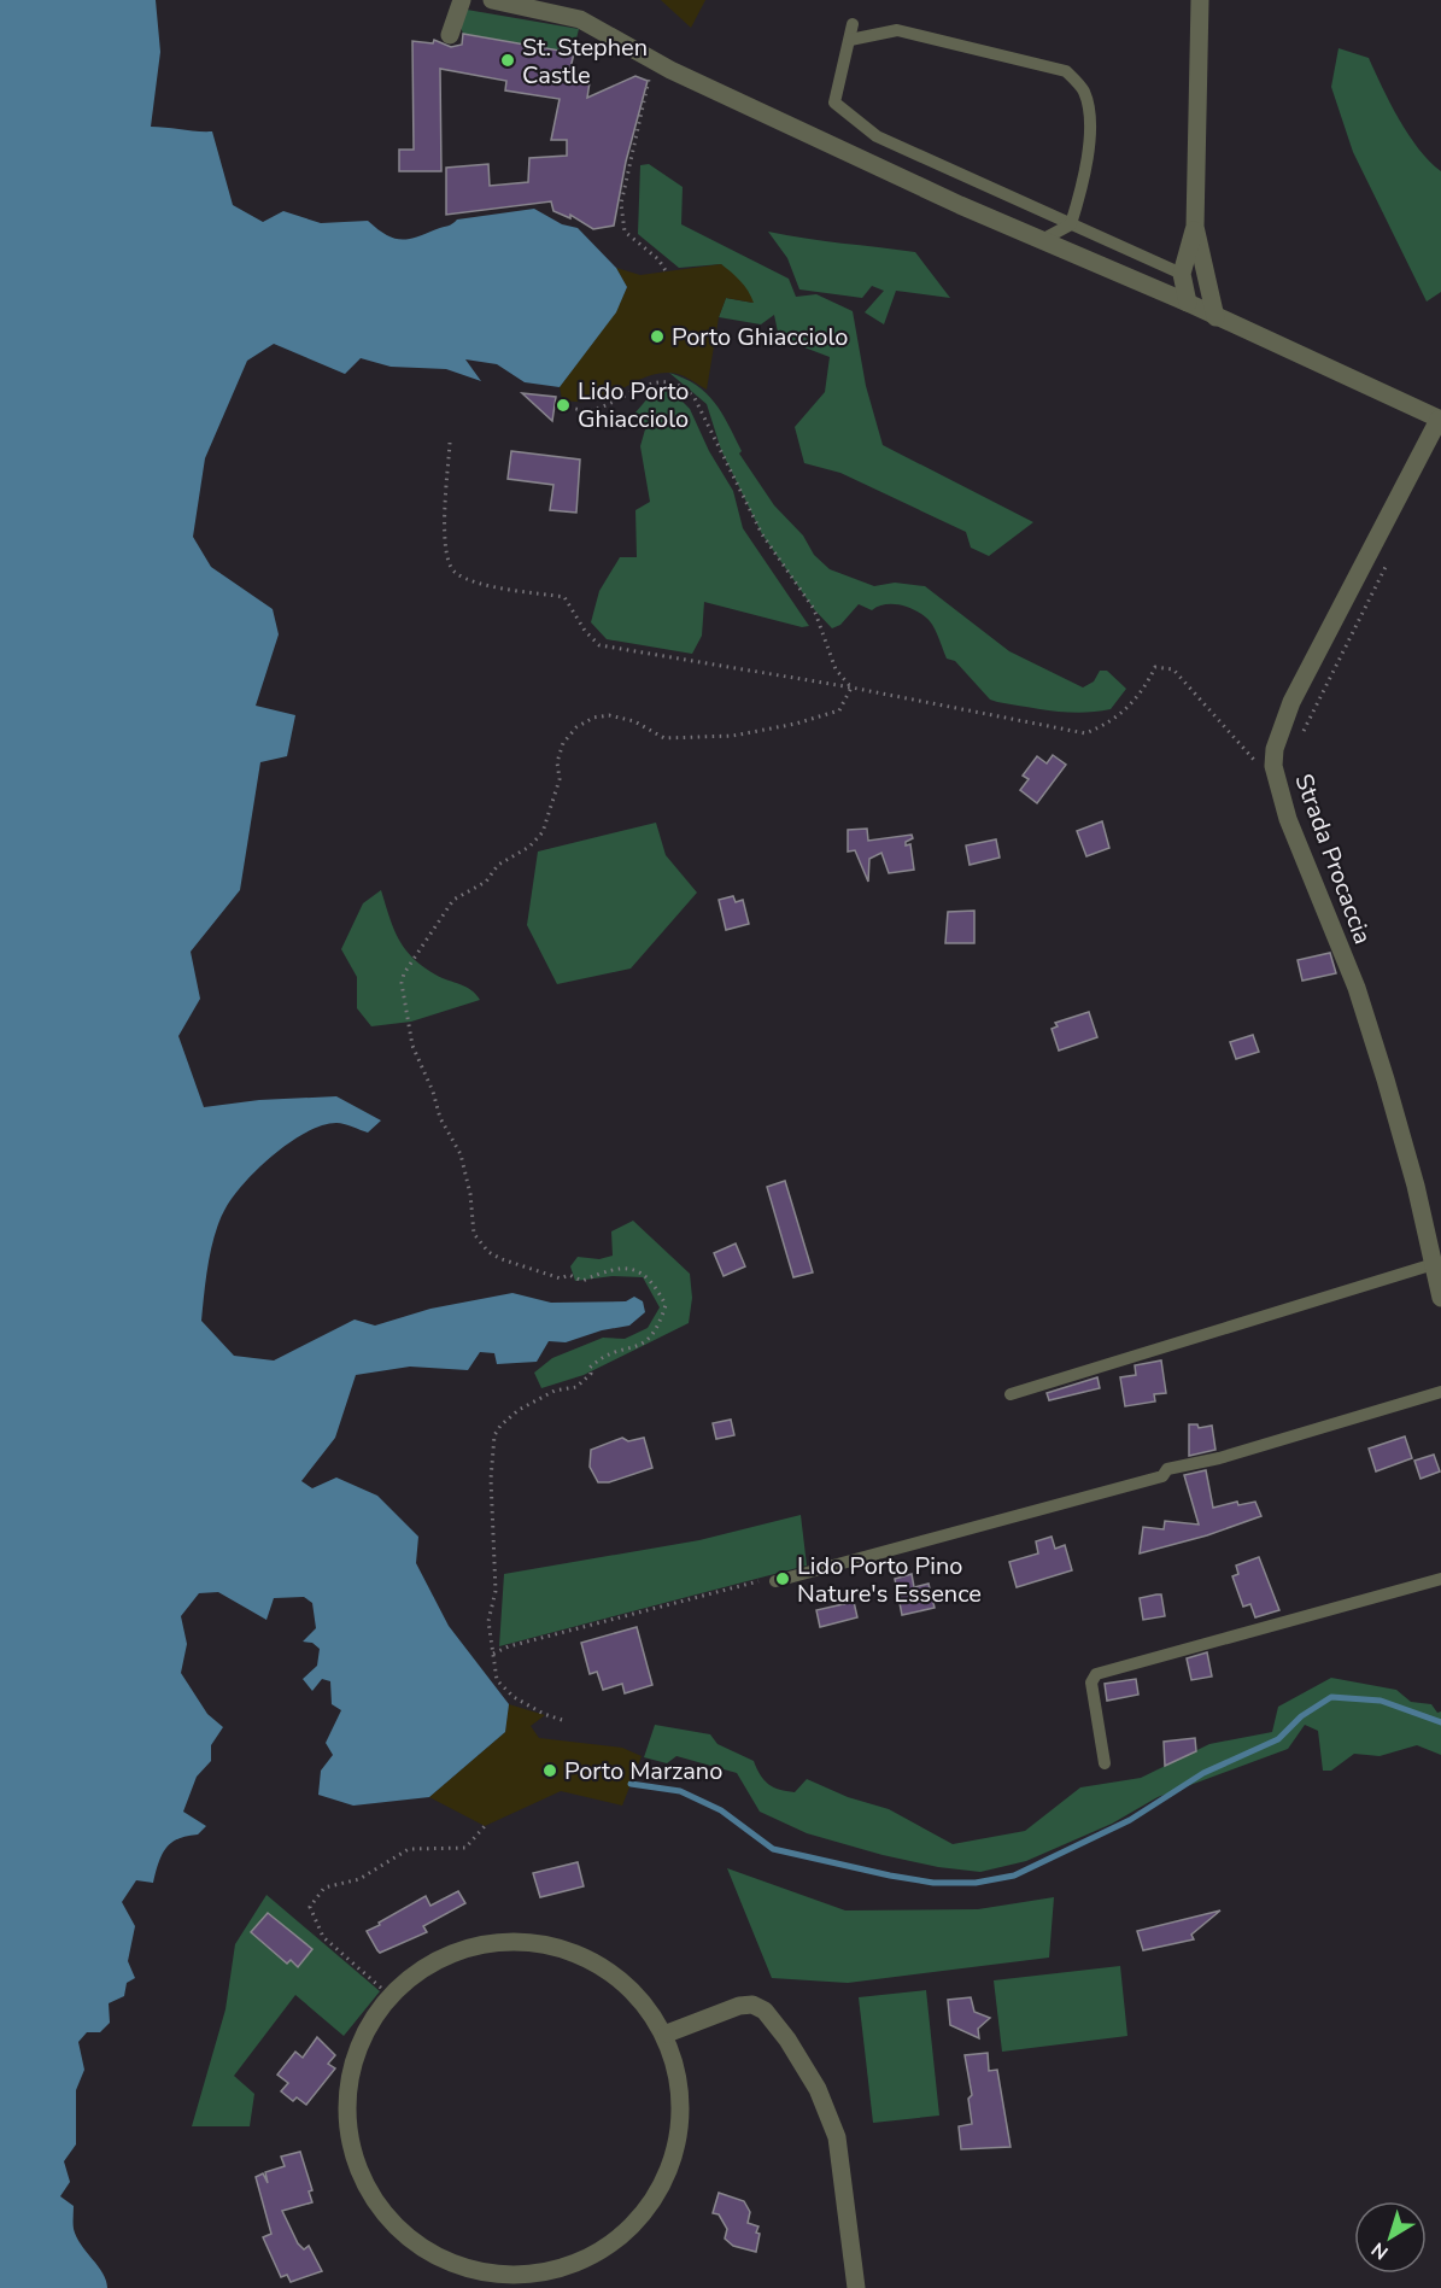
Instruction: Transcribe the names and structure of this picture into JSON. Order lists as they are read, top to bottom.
{
  "streets": {
    "street": ["Strada Procaccia"]
  },
  "places": [
    "St. Stephen Castle",
    "Porto Ghiacciolo",
    "Lido Porto Ghiacciolo",
    "Lido Porto Pino Nature's Essence",
    "Porto Marzano"
  ],
  "north": "bottom left"
}
